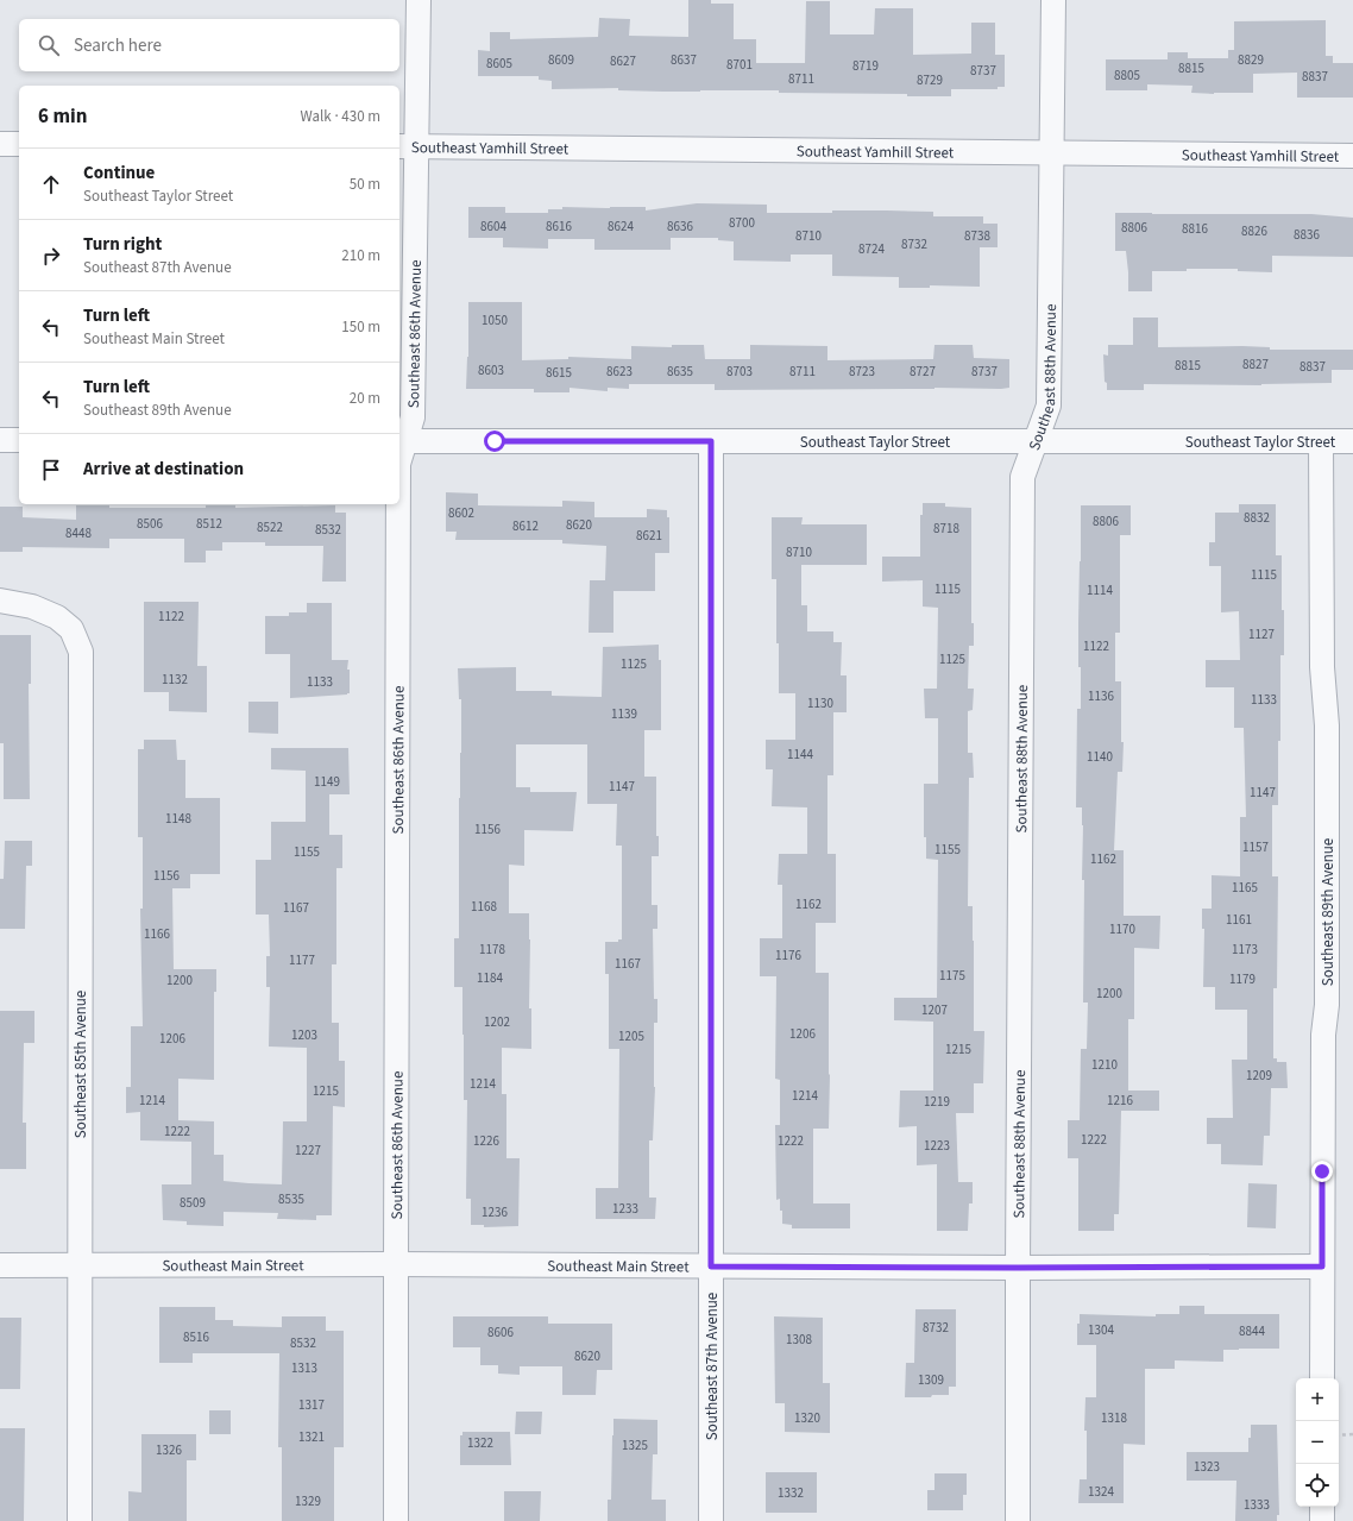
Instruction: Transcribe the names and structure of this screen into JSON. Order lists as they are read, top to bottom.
{
  "streets": {
    "street": [
      "Southeast Yamhill Street",
      "Southeast 86th Avenue",
      "Southeast 88th Avenue",
      "Southeast Taylor Street",
      "Southeast 89th Avenue",
      "Southeast 85th Avenue",
      "Southeast Main Street",
      "Southeast 87th Avenue"
    ]
  },
  "crossings": [
    ["Southeast Yamhill Street", "Southeast 86th Avenue"],
    ["Southeast Yamhill Street", "Southeast 88th Avenue"],
    ["Southeast 86th Avenue", "Southeast Taylor Street"],
    ["Southeast 86th Avenue", "Southeast Main Street"],
    ["Southeast 88th Avenue", "Southeast Taylor Street"],
    ["Southeast 88th Avenue", "Southeast Main Street"],
    ["Southeast Taylor Street", "Southeast 89th Avenue"],
    ["Southeast Taylor Street", "Southeast 87th Avenue"],
    ["Southeast 89th Avenue", "Southeast Main Street"],
    ["Southeast 85th Avenue", "Southeast Main Street"],
    ["Southeast Main Street", "Southeast 87th Avenue"]
  ],
  "house_numbers": [
    "8609",
    "8637",
    "8829",
    "8627",
    "8605",
    "8701",
    "8719",
    "8815",
    "8737",
    "8805",
    "8837",
    "8711",
    "8729",
    "8700",
    "8604",
    "8616",
    "8624",
    "8636",
    "8806",
    "8816",
    "8826",
    "8836",
    "8710",
    "8738",
    "8732",
    "8724",
    "1050",
    "8827",
    "8815",
    "8837",
    "8603",
    "8623",
    "8635",
    "8703",
    "8711",
    "8723",
    "8727",
    "8737",
    "8615",
    "8602",
    "8832",
    "8806",
    "8506",
    "8512",
    "8620",
    "8612",
    "8522",
    "8718",
    "8532",
    "8448",
    "8621",
    "8710",
    "1115",
    "1115",
    "1114",
    "1122",
    "1127",
    "1122",
    "1125",
    "1125",
    "1132",
    "1133",
    "1136",
    "1133",
    "1130",
    "1139",
    "1144",
    "1140",
    "1149",
    "1147",
    "1147",
    "1148",
    "1156",
    "1157",
    "1155",
    "1155",
    "1162",
    "1156",
    "1165",
    "1162",
    "1168",
    "1167",
    "1161",
    "1170",
    "1166",
    "1178",
    "1173",
    "1176",
    "1177",
    "1167",
    "1175",
    "1184",
    "1179",
    "1200",
    "1200",
    "1207",
    "1202",
    "1206",
    "1203",
    "1205",
    "1206",
    "1215",
    "1210",
    "1209",
    "1214",
    "1215",
    "1214",
    "1214",
    "1216",
    "1219",
    "1222",
    "1222",
    "1226",
    "1222",
    "1223",
    "1227",
    "8535",
    "8509",
    "1233",
    "1236",
    "8732",
    "1304",
    "8844",
    "8606",
    "8516",
    "1308",
    "8532",
    "8620",
    "1313",
    "1309",
    "1317",
    "1320",
    "1318",
    "1321",
    "1322",
    "1325",
    "1326",
    "1323",
    "1324",
    "1332",
    "1329",
    "1333"
  ],
  "page": {
    "search": "Search here",
    "heading": ["6 min", "Walk · 430 m"],
    "list": [
      ["Continue", "Southeast Taylor Street", "50 m"],
      ["Turn right", "Southeast 87th Avenue", "210 m"],
      ["Turn left", "Southeast Main Street", "150 m"],
      ["Turn left", "Southeast 89th Avenue", "20 m"],
      "Arrive at destination"
    ],
    "map_buttons": ["+", "−"]
  }
}
